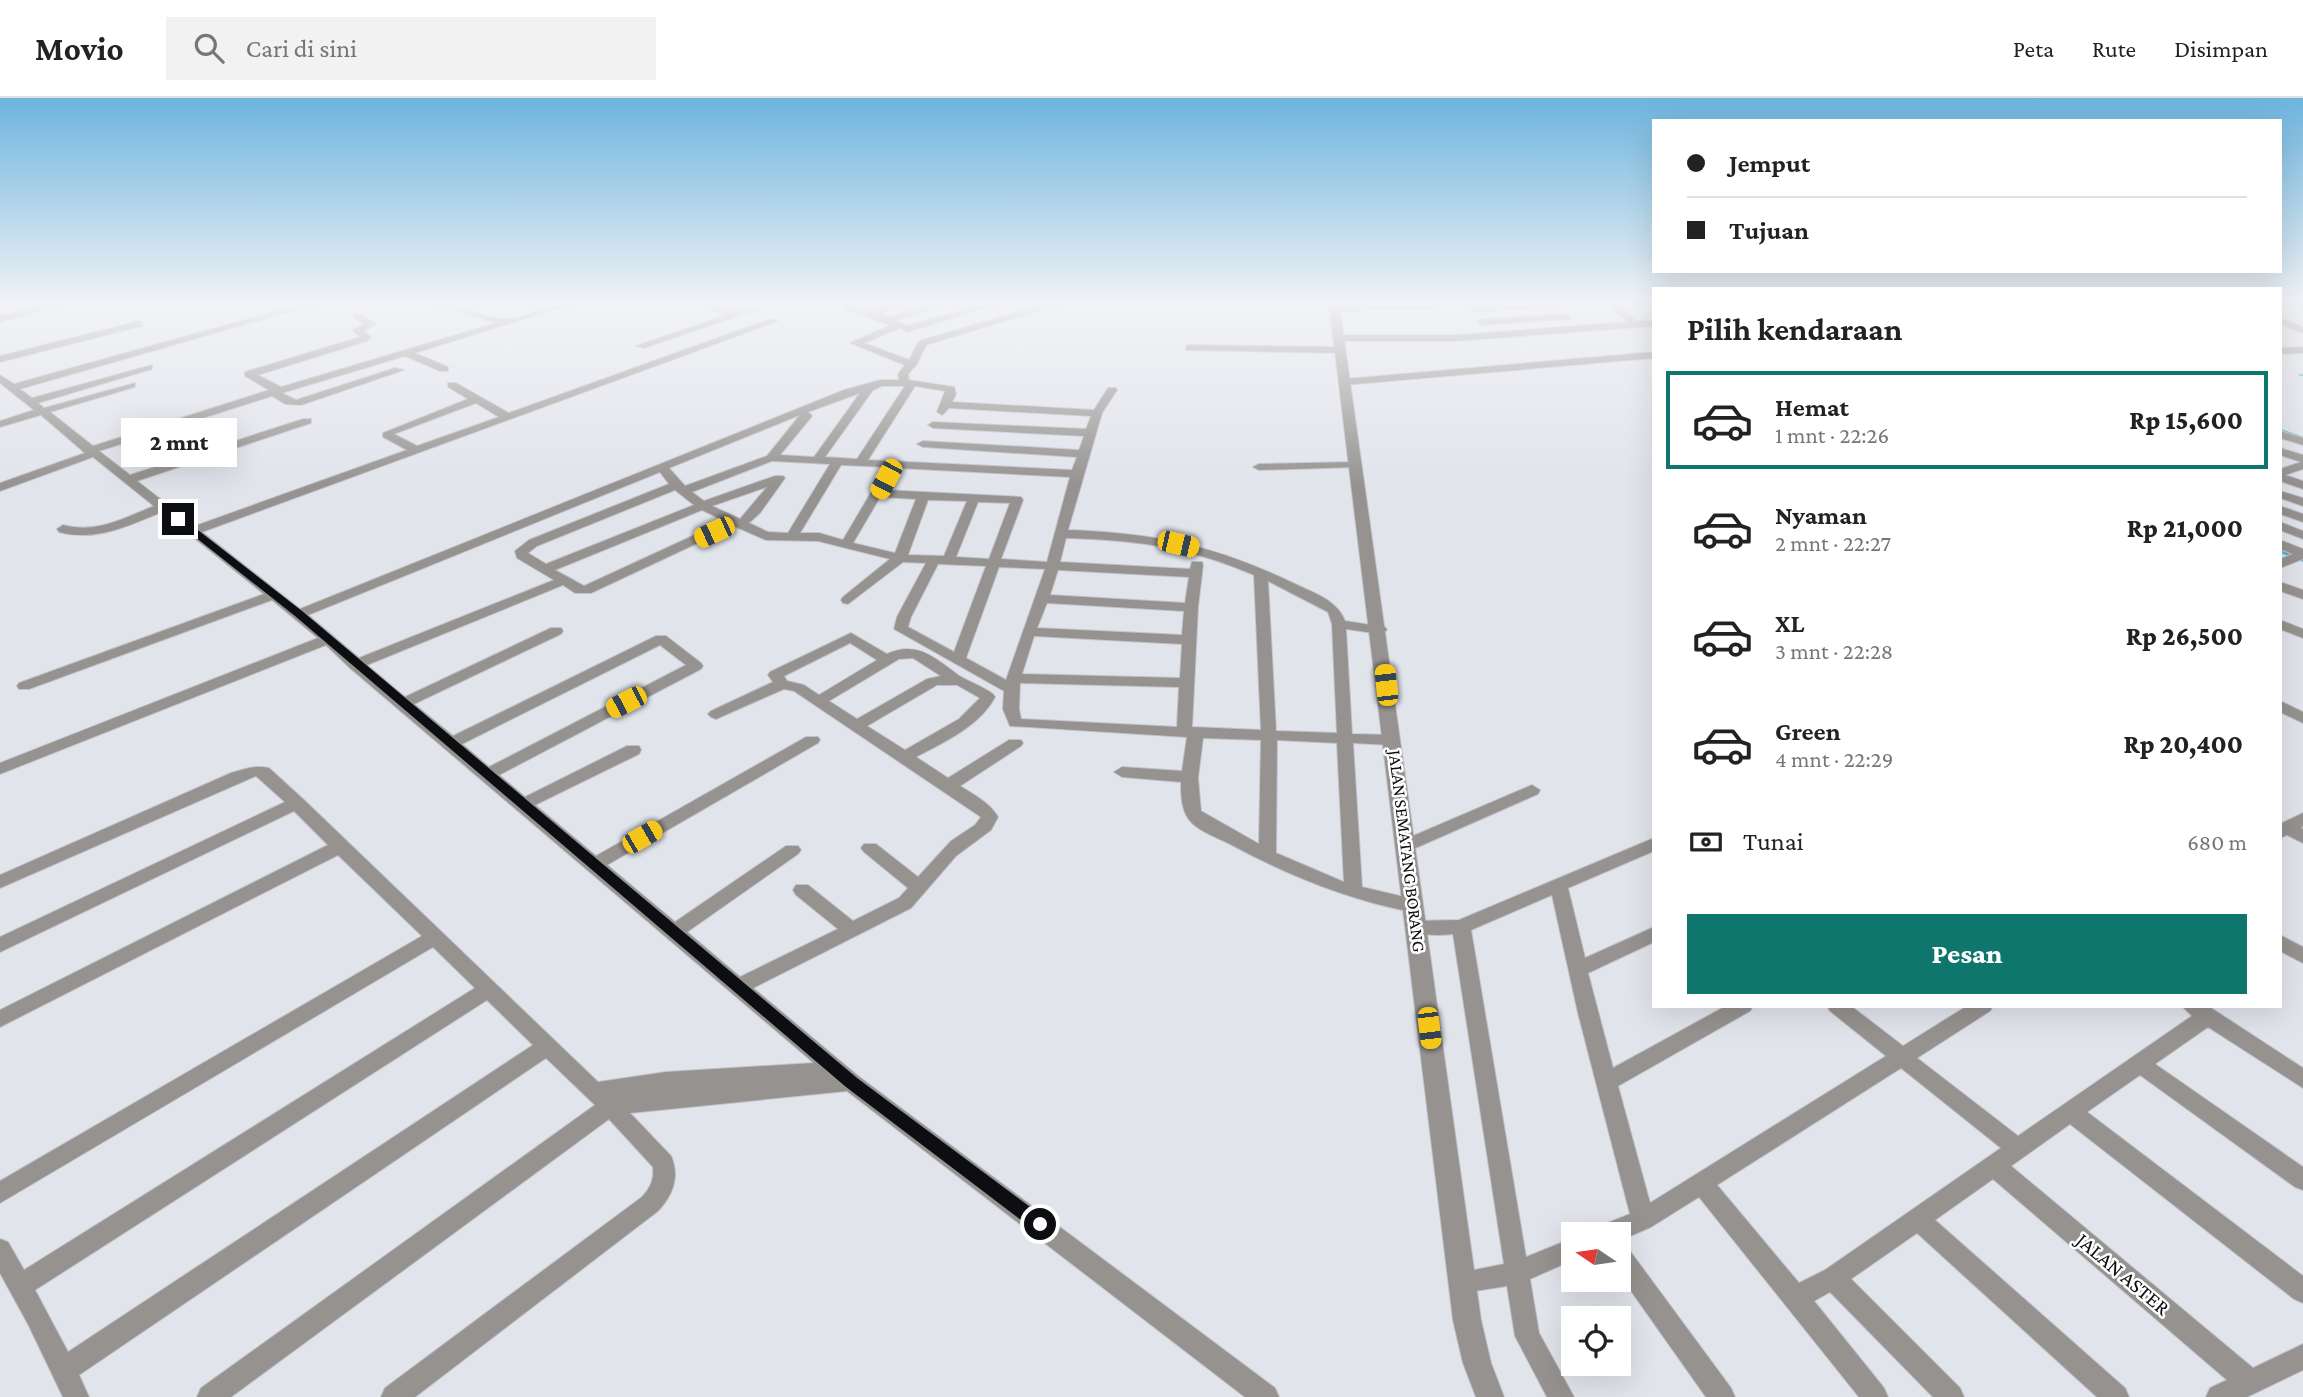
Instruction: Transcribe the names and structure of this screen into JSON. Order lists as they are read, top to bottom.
{
  "streets": {
    "street": ["JALAN SEMATANG BORANG", "JALAN ASTER"]
  },
  "north": "left",
  "page": {
    "header": "Movio",
    "search": "Cari di sini",
    "nav": ["Peta", "Rute", "Disimpan"],
    "banner": ["Jemput", "Tujuan"],
    "heading": "Pilih kendaraan",
    "list": [
      {
        "name": "Hemat",
        "note": "1 mnt · 22:26",
        "value": "Rp 15,600"
      },
      {
        "name": "Nyaman",
        "note": "2 mnt · 22:27",
        "value": "Rp 21,000"
      },
      {
        "name": "XL",
        "note": "3 mnt · 22:28",
        "value": "Rp 26,500"
      },
      {
        "name": "Green",
        "note": "4 mnt · 22:29",
        "value": "Rp 20,400"
      }
    ],
    "bubble": "2 mnt",
    "pay": ["Tunai", "680 m"],
    "buttons": "Pesan"
  }
}
